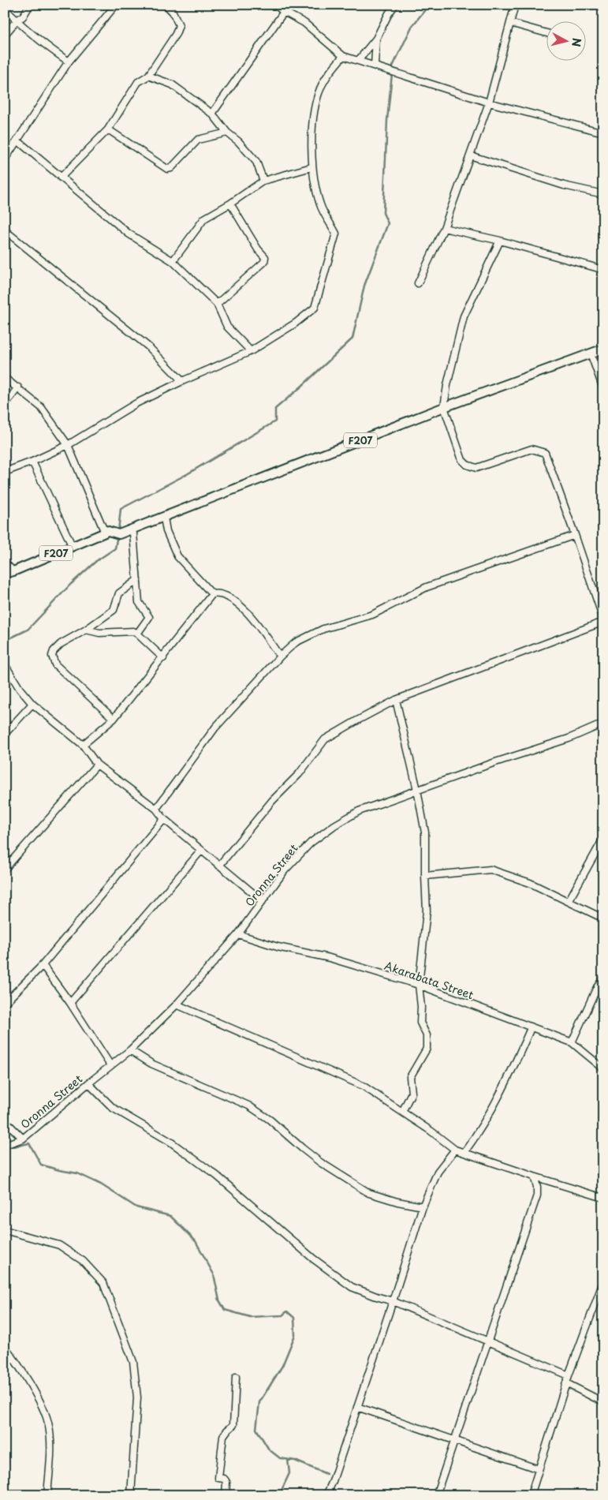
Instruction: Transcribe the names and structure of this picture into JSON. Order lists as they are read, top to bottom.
{
  "streets": {
    "main road": ["F207"],
    "street": ["Oronna Street", "Akarabata Street"]
  },
  "crossings": [
    ["Oronna Street", "Akarabata Street"]
  ],
  "north": "right"
}
